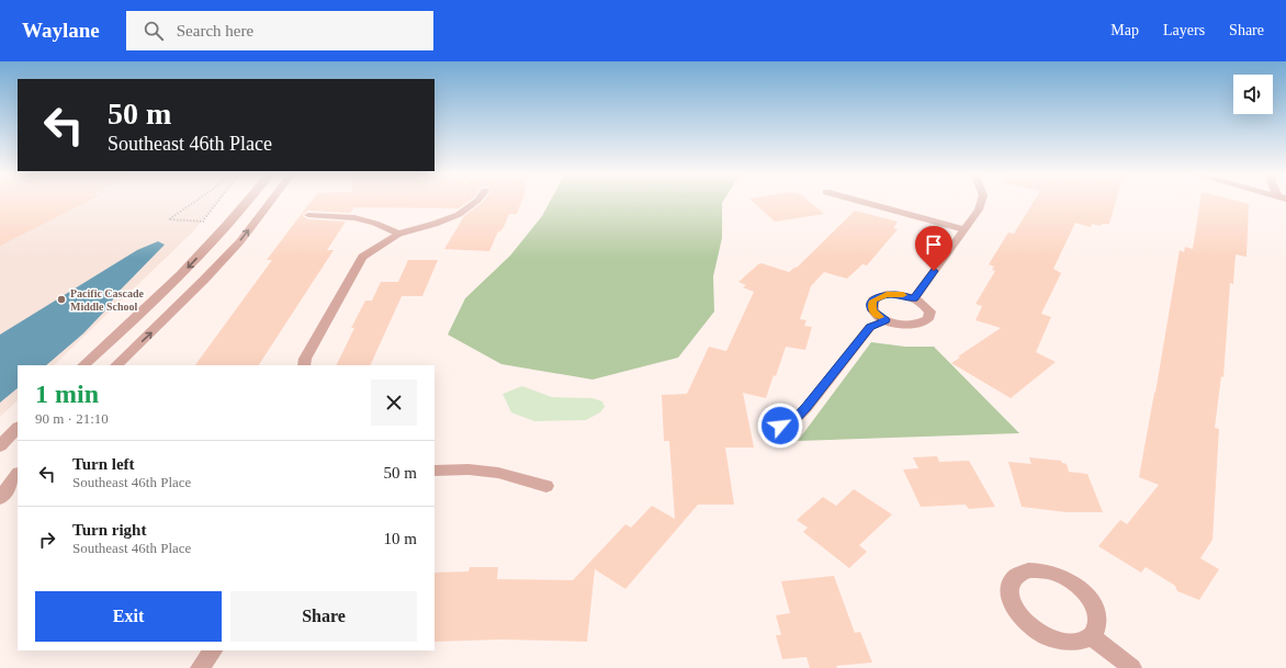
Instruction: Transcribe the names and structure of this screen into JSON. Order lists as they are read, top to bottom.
{
  "places": ["Pacific Cascade Middle School"],
  "page": {
    "header": "Waylane",
    "search": "Search here",
    "nav": ["Map", "Layers", "Share"],
    "turn": ["50 m", "Southeast 46th Place"],
    "heading": ["1 min", "90 m · 21:10"],
    "list": [
      {
        "name": "Turn left",
        "note": "Southeast 46th Place",
        "value": "50 m"
      },
      {
        "name": "Turn right",
        "note": "Southeast 46th Place",
        "value": "10 m"
      }
    ],
    "buttons": ["Exit", "Share"]
  }
}
